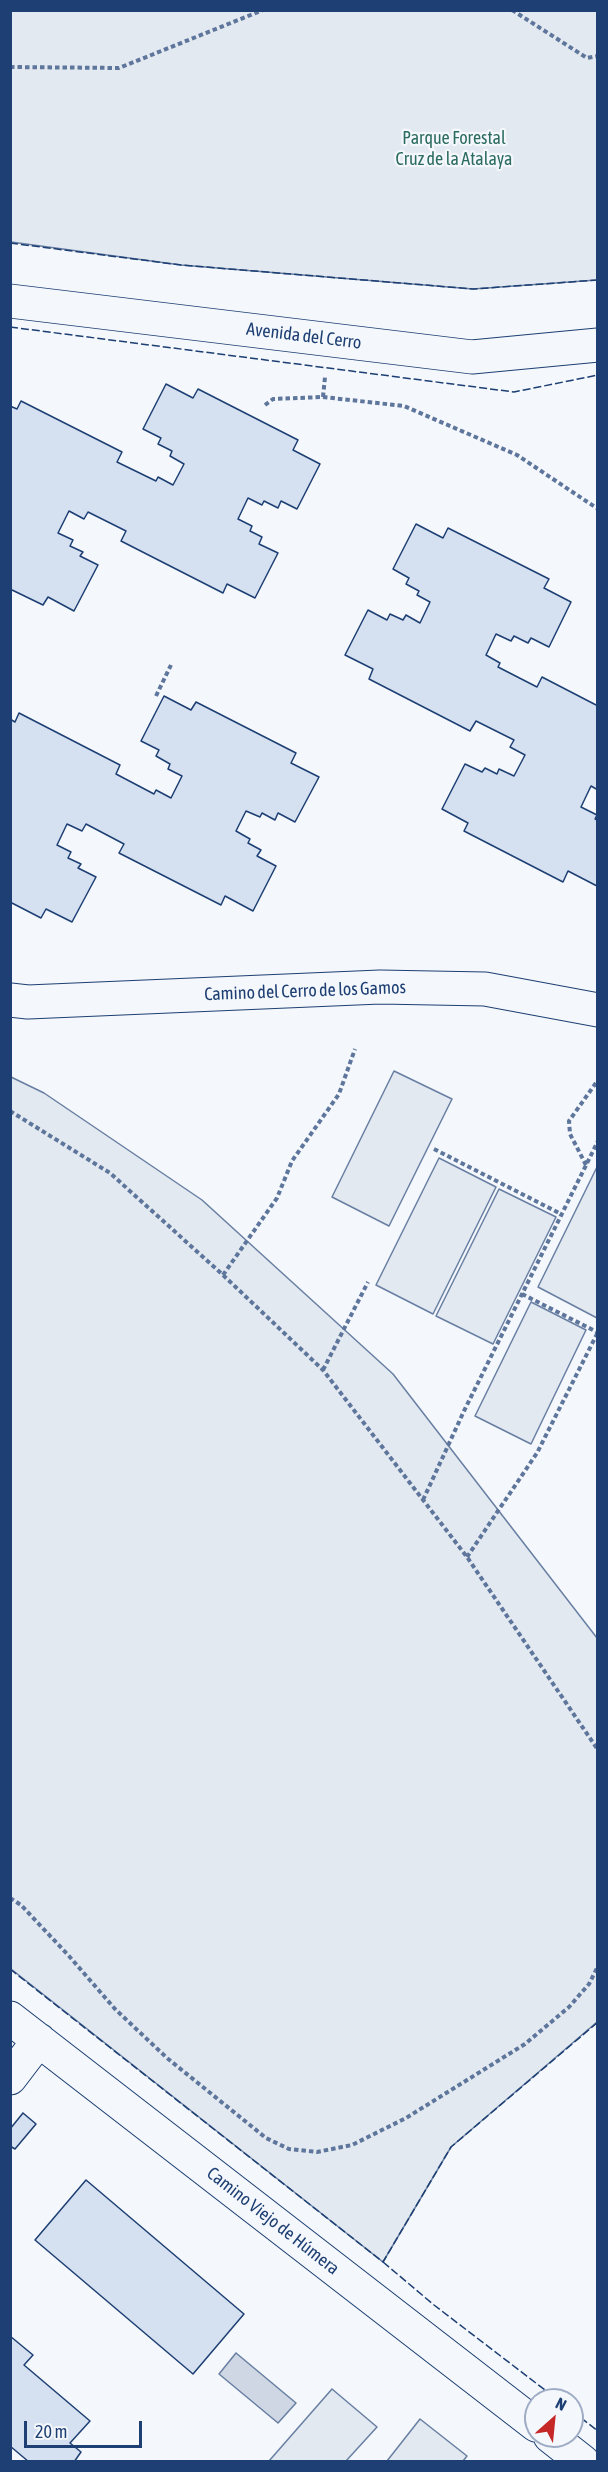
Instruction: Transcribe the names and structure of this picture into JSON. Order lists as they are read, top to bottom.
{
  "streets": {
    "street": ["Avenida del Cerro", "Camino del Cerro de los Gamos", "Camino Viejo de Húmera"]
  },
  "parks": ["Parque Forestal Cruz de la Atalaya"],
  "scale_bar": "20 m",
  "north": "top right"
}
